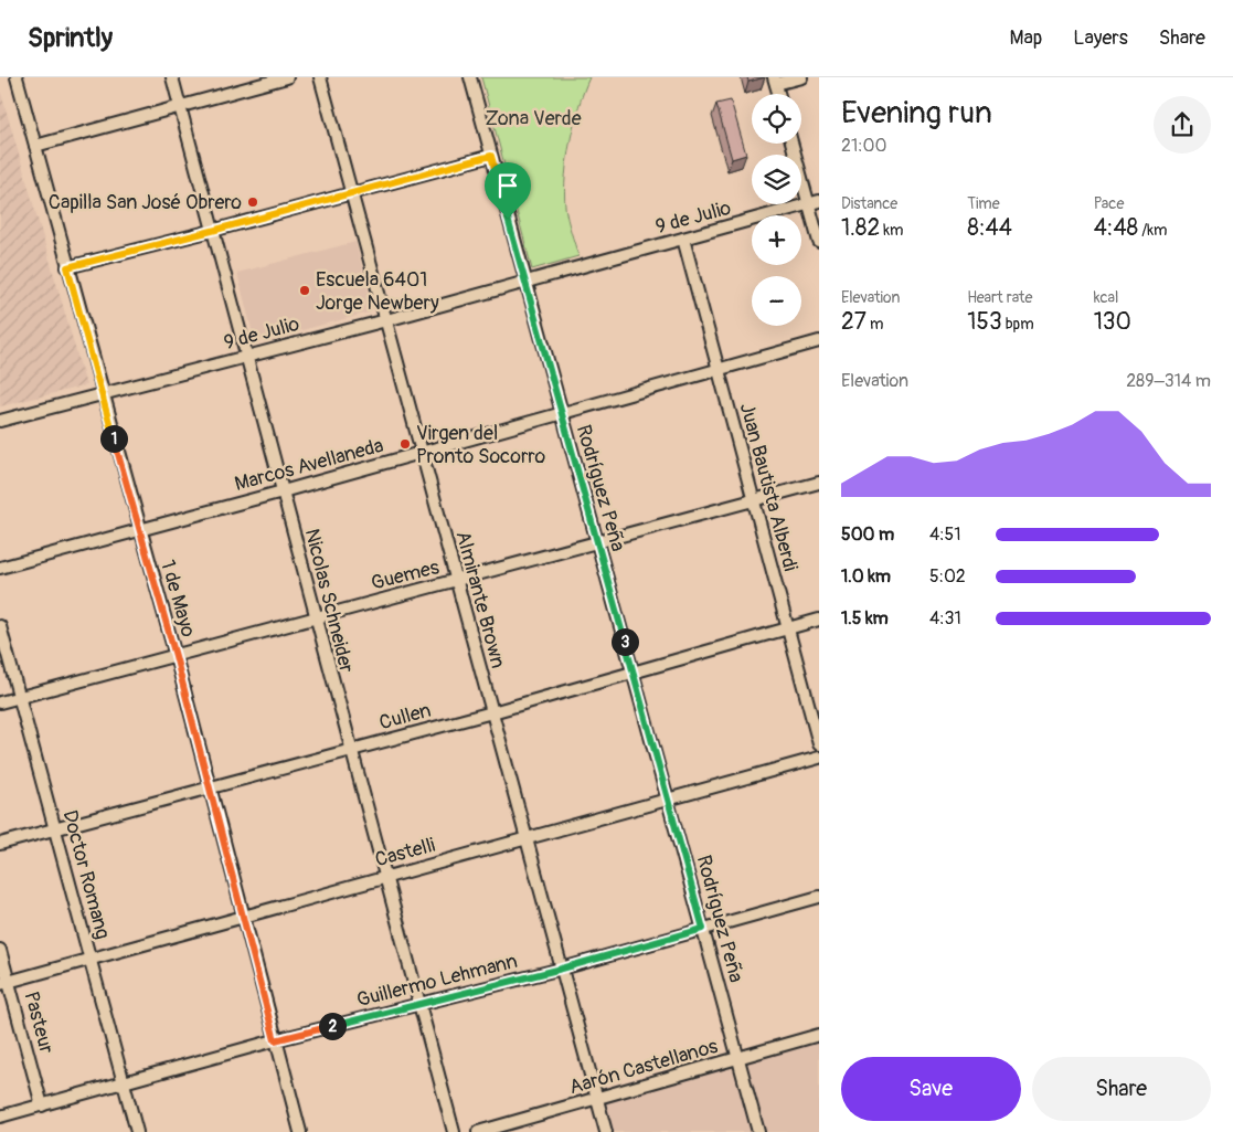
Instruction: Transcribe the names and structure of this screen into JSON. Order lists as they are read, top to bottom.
{
  "streets": {
    "street": [
      "9 de Julio",
      "Marcos Avellaneda",
      "Juan Bautista Alberdi",
      "Rodríguez Peña",
      "Guemes",
      "1 de Mayo",
      "Almirante Brown",
      "Nicolas Schneider",
      "Cullen",
      "Castelli",
      "Doctor Romang",
      "Guillermo Lehmann",
      "Pasteur",
      "Aarón Castellanos"
    ]
  },
  "crossings": [
    ["9 de Julio", "Juan Bautista Alberdi"],
    ["9 de Julio", "Rodríguez Peña"],
    ["9 de Julio", "1 de Mayo"],
    ["9 de Julio", "Almirante Brown"],
    ["9 de Julio", "Nicolas Schneider"],
    ["Marcos Avellaneda", "Juan Bautista Alberdi"],
    ["Marcos Avellaneda", "Rodríguez Peña"],
    ["Marcos Avellaneda", "1 de Mayo"],
    ["Marcos Avellaneda", "Almirante Brown"],
    ["Marcos Avellaneda", "Nicolas Schneider"],
    ["Juan Bautista Alberdi", "Guemes"],
    ["Juan Bautista Alberdi", "Cullen"],
    ["Rodríguez Peña", "Guemes"],
    ["Rodríguez Peña", "Cullen"],
    ["Rodríguez Peña", "Castelli"],
    ["Rodríguez Peña", "Guillermo Lehmann"],
    ["Rodríguez Peña", "Aarón Castellanos"],
    ["Guemes", "1 de Mayo"],
    ["Guemes", "Almirante Brown"],
    ["Guemes", "Nicolas Schneider"],
    ["Guemes", "Doctor Romang"],
    ["1 de Mayo", "Cullen"],
    ["1 de Mayo", "Castelli"],
    ["1 de Mayo", "Guillermo Lehmann"],
    ["Almirante Brown", "Cullen"],
    ["Almirante Brown", "Castelli"],
    ["Almirante Brown", "Guillermo Lehmann"],
    ["Almirante Brown", "Aarón Castellanos"],
    ["Nicolas Schneider", "Cullen"],
    ["Nicolas Schneider", "Castelli"],
    ["Nicolas Schneider", "Guillermo Lehmann"],
    ["Cullen", "Doctor Romang"],
    ["Castelli", "Doctor Romang"],
    ["Castelli", "Pasteur"],
    ["Doctor Romang", "Guillermo Lehmann"],
    ["Guillermo Lehmann", "Pasteur"]
  ],
  "parks": ["Zona Verde"],
  "places": ["Capilla San José Obrero", "Escuela 6401 Jorge Newbery", "Virgen del Pronto Socorro"],
  "page": {
    "header": "Sprintly",
    "nav": ["Map", "Layers", "Share"],
    "heading": ["Evening run", "21:00"],
    "map_buttons": ["+", "−"],
    "stats": [
      ["Distance", "1.82 km"],
      ["Time", "8:44"],
      ["Pace", "4:48 /km"],
      ["Elevation", "27 m"],
      ["Heart rate", "153 bpm"],
      ["kcal", "130"]
    ],
    "chart": ["Elevation", "289–314 m"],
    "pins": ["1", "3", "2"],
    "list": [
      {
        "name": "500 m",
        "note": "4:51"
      },
      {
        "name": "1.0 km",
        "note": "5:02"
      },
      {
        "name": "1.5 km",
        "note": "4:31"
      }
    ],
    "buttons": ["Save", "Share"]
  }
}
